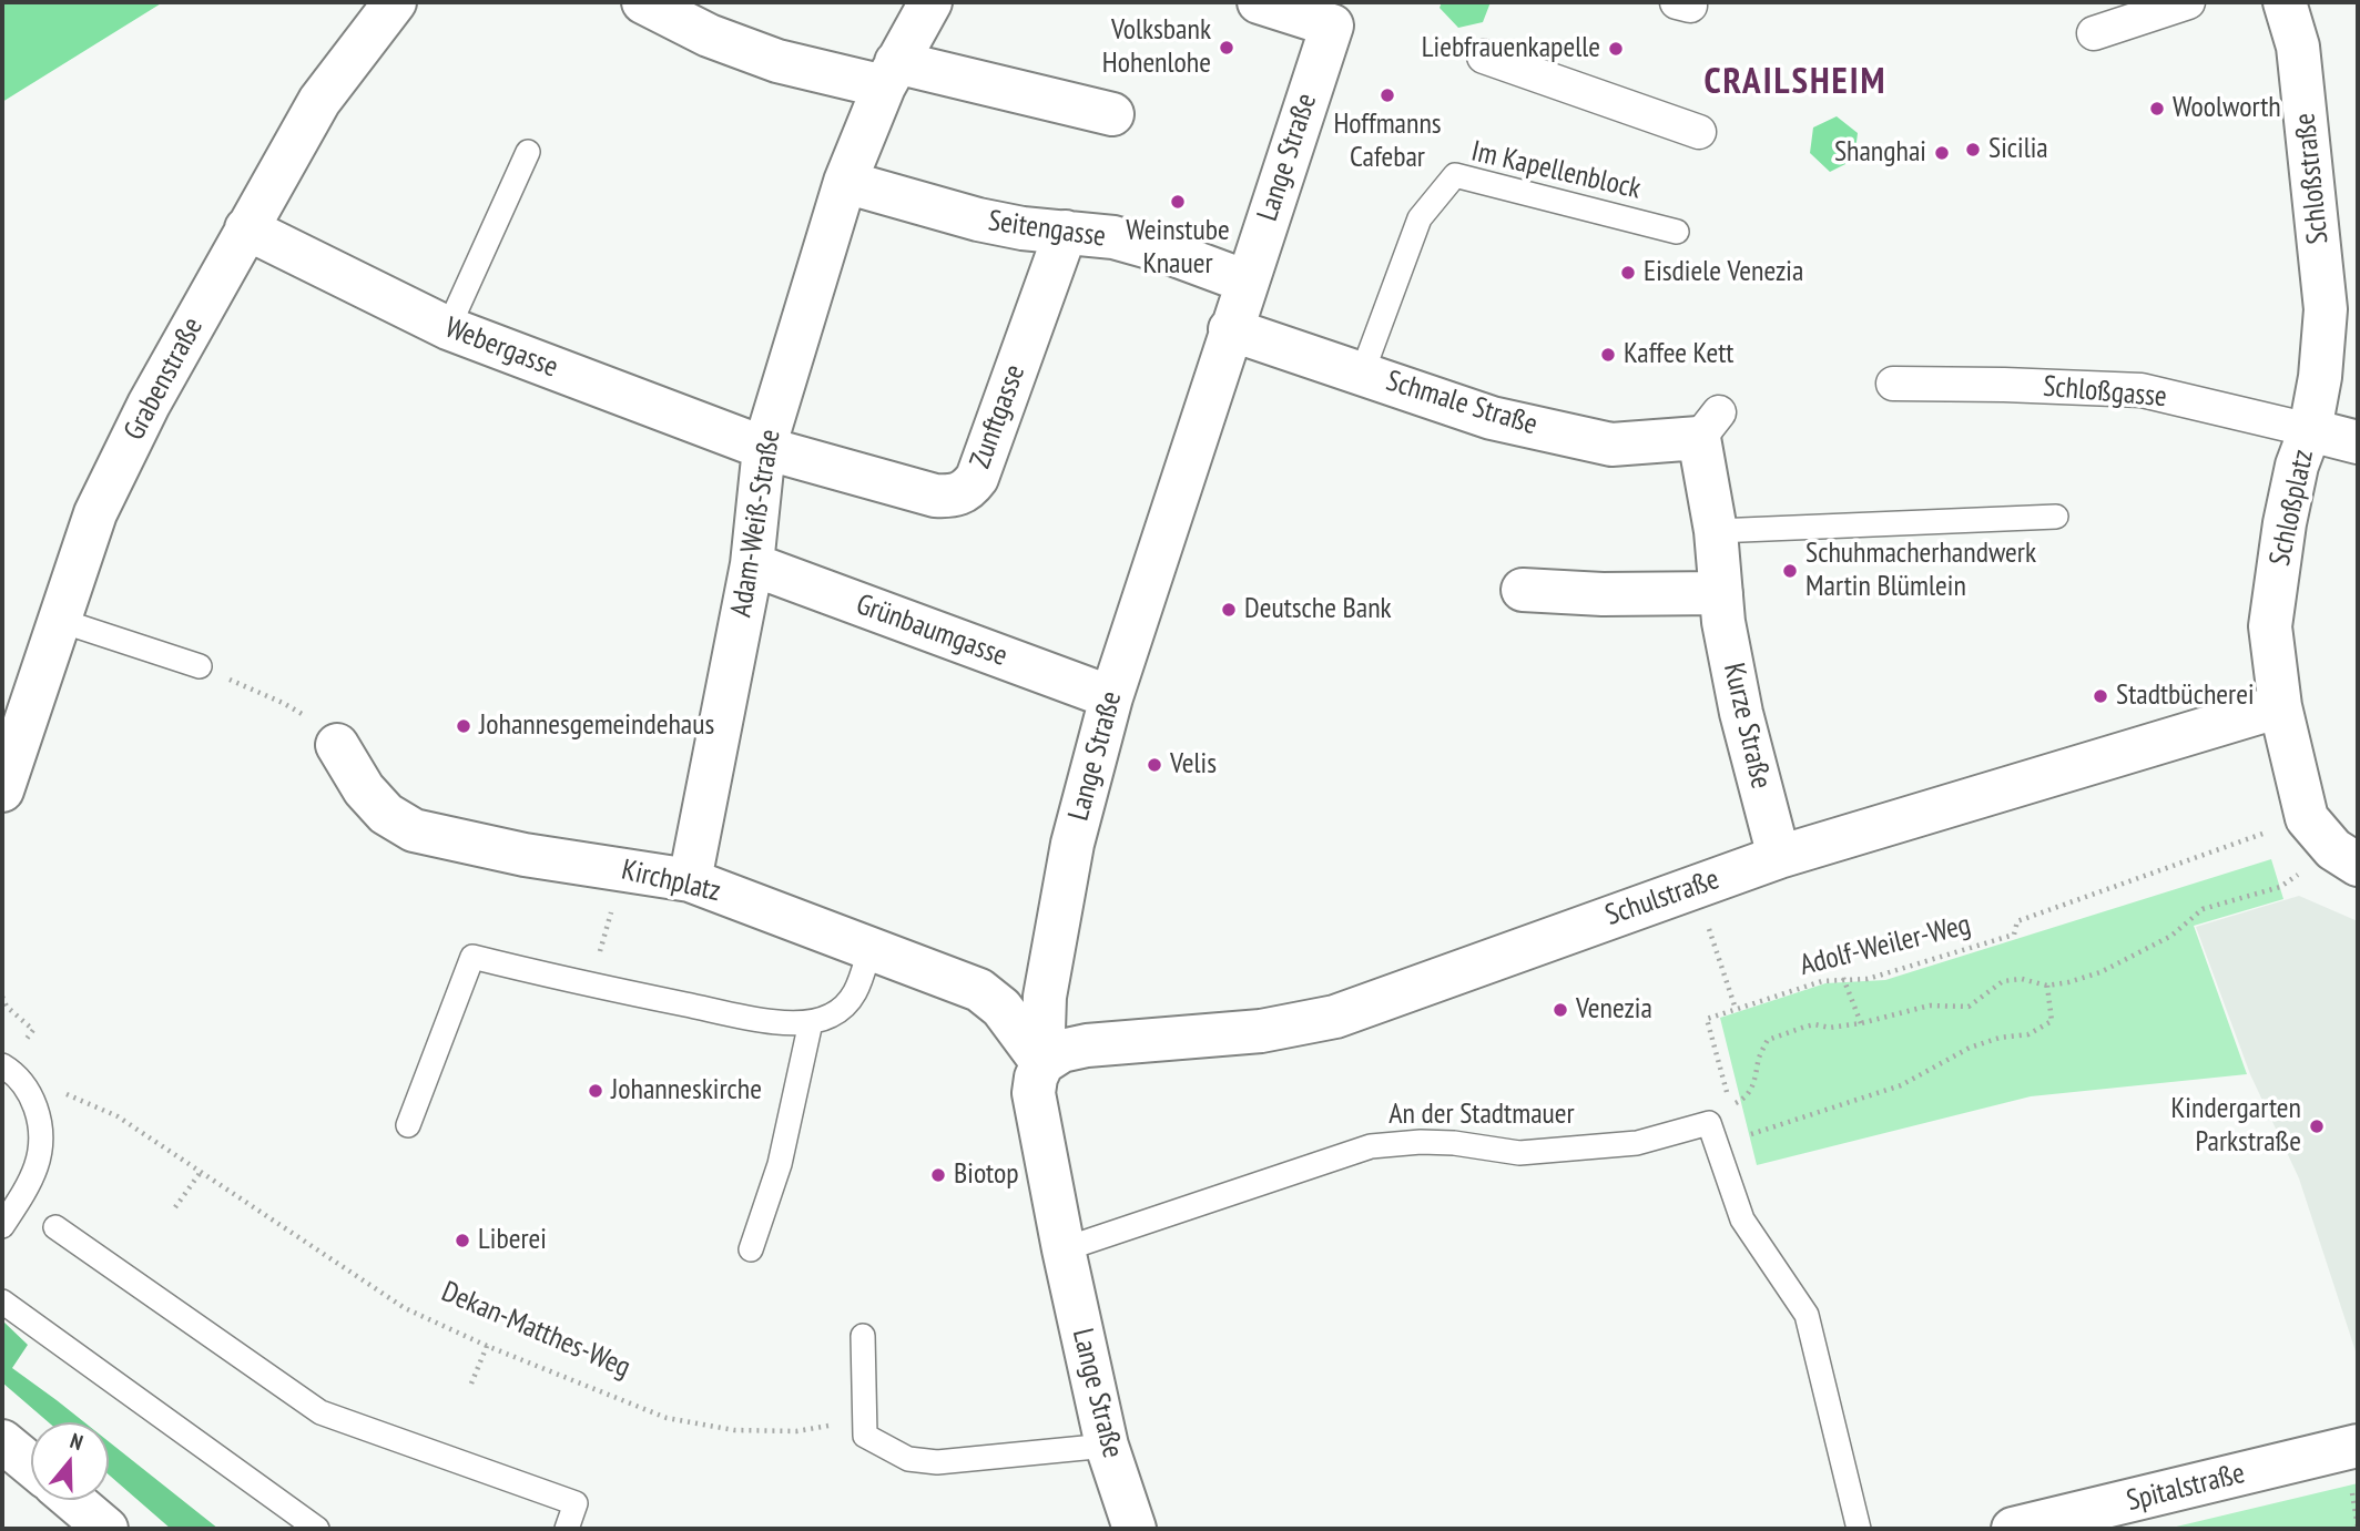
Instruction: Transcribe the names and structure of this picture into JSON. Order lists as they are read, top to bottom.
{
  "streets": {
    "street": [
      "Lange Straße",
      "Schloßstraße",
      "Seitengasse",
      "Webergasse",
      "Grabenstraße",
      "Schloßgasse",
      "Schmale Straße",
      "Zunftgasse",
      "Schloßplatz",
      "Adam-Weiß-Straße",
      "Grünbaumgasse",
      "Kurze Straße",
      "Kirchplatz",
      "Schulstraße",
      "Spitalstraße"
    ],
    "lane": ["Im Kapellenblock", "An der Stadtmauer"],
    "path": ["Adolf-Weiler-Weg", "Dekan-Matthes-Weg"]
  },
  "crossings": [
    ["Lange Straße", "Seitengasse"],
    ["Lange Straße", "Schmale Straße"],
    ["Lange Straße", "Grünbaumgasse"],
    ["Lange Straße", "Kirchplatz"],
    ["Lange Straße", "Schulstraße"],
    ["Lange Straße", "An der Stadtmauer"],
    ["Im Kapellenblock", "Schmale Straße"],
    ["Schloßstraße", "Schloßplatz"],
    ["Seitengasse", "Zunftgasse"],
    ["Seitengasse", "Adam-Weiß-Straße"],
    ["Webergasse", "Grabenstraße"],
    ["Webergasse", "Zunftgasse"],
    ["Webergasse", "Adam-Weiß-Straße"],
    ["Schloßgasse", "Schloßplatz"],
    ["Schmale Straße", "Kurze Straße"],
    ["Zunftgasse", "Adam-Weiß-Straße"],
    ["Schloßplatz", "Schulstraße"],
    ["Schloßplatz", "Adolf-Weiler-Weg"],
    ["Adam-Weiß-Straße", "Grünbaumgasse"],
    ["Adam-Weiß-Straße", "Kirchplatz"],
    ["Kurze Straße", "Schulstraße"],
    ["Kirchplatz", "Schulstraße"]
  ],
  "districts": ["CRAILSHEIM"],
  "places": [
    "Volksbank Hohenlohe",
    "Liebfrauenkapelle",
    "Hoffmanns Cafebar",
    "Woolworth",
    "Sicilia",
    "Shanghai",
    "Weinstube Knauer",
    "Eisdiele Venezia",
    "Kaffee Kett",
    "Schuhmacherhandwerk Martin Blümlein",
    "Deutsche Bank",
    "Stadtbücherei",
    "Johannesgemeindehaus",
    "Velis",
    "Venezia",
    "Johanneskirche",
    "Kindergarten Parkstraße",
    "Biotop",
    "Liberei"
  ],
  "north": "top"
}
